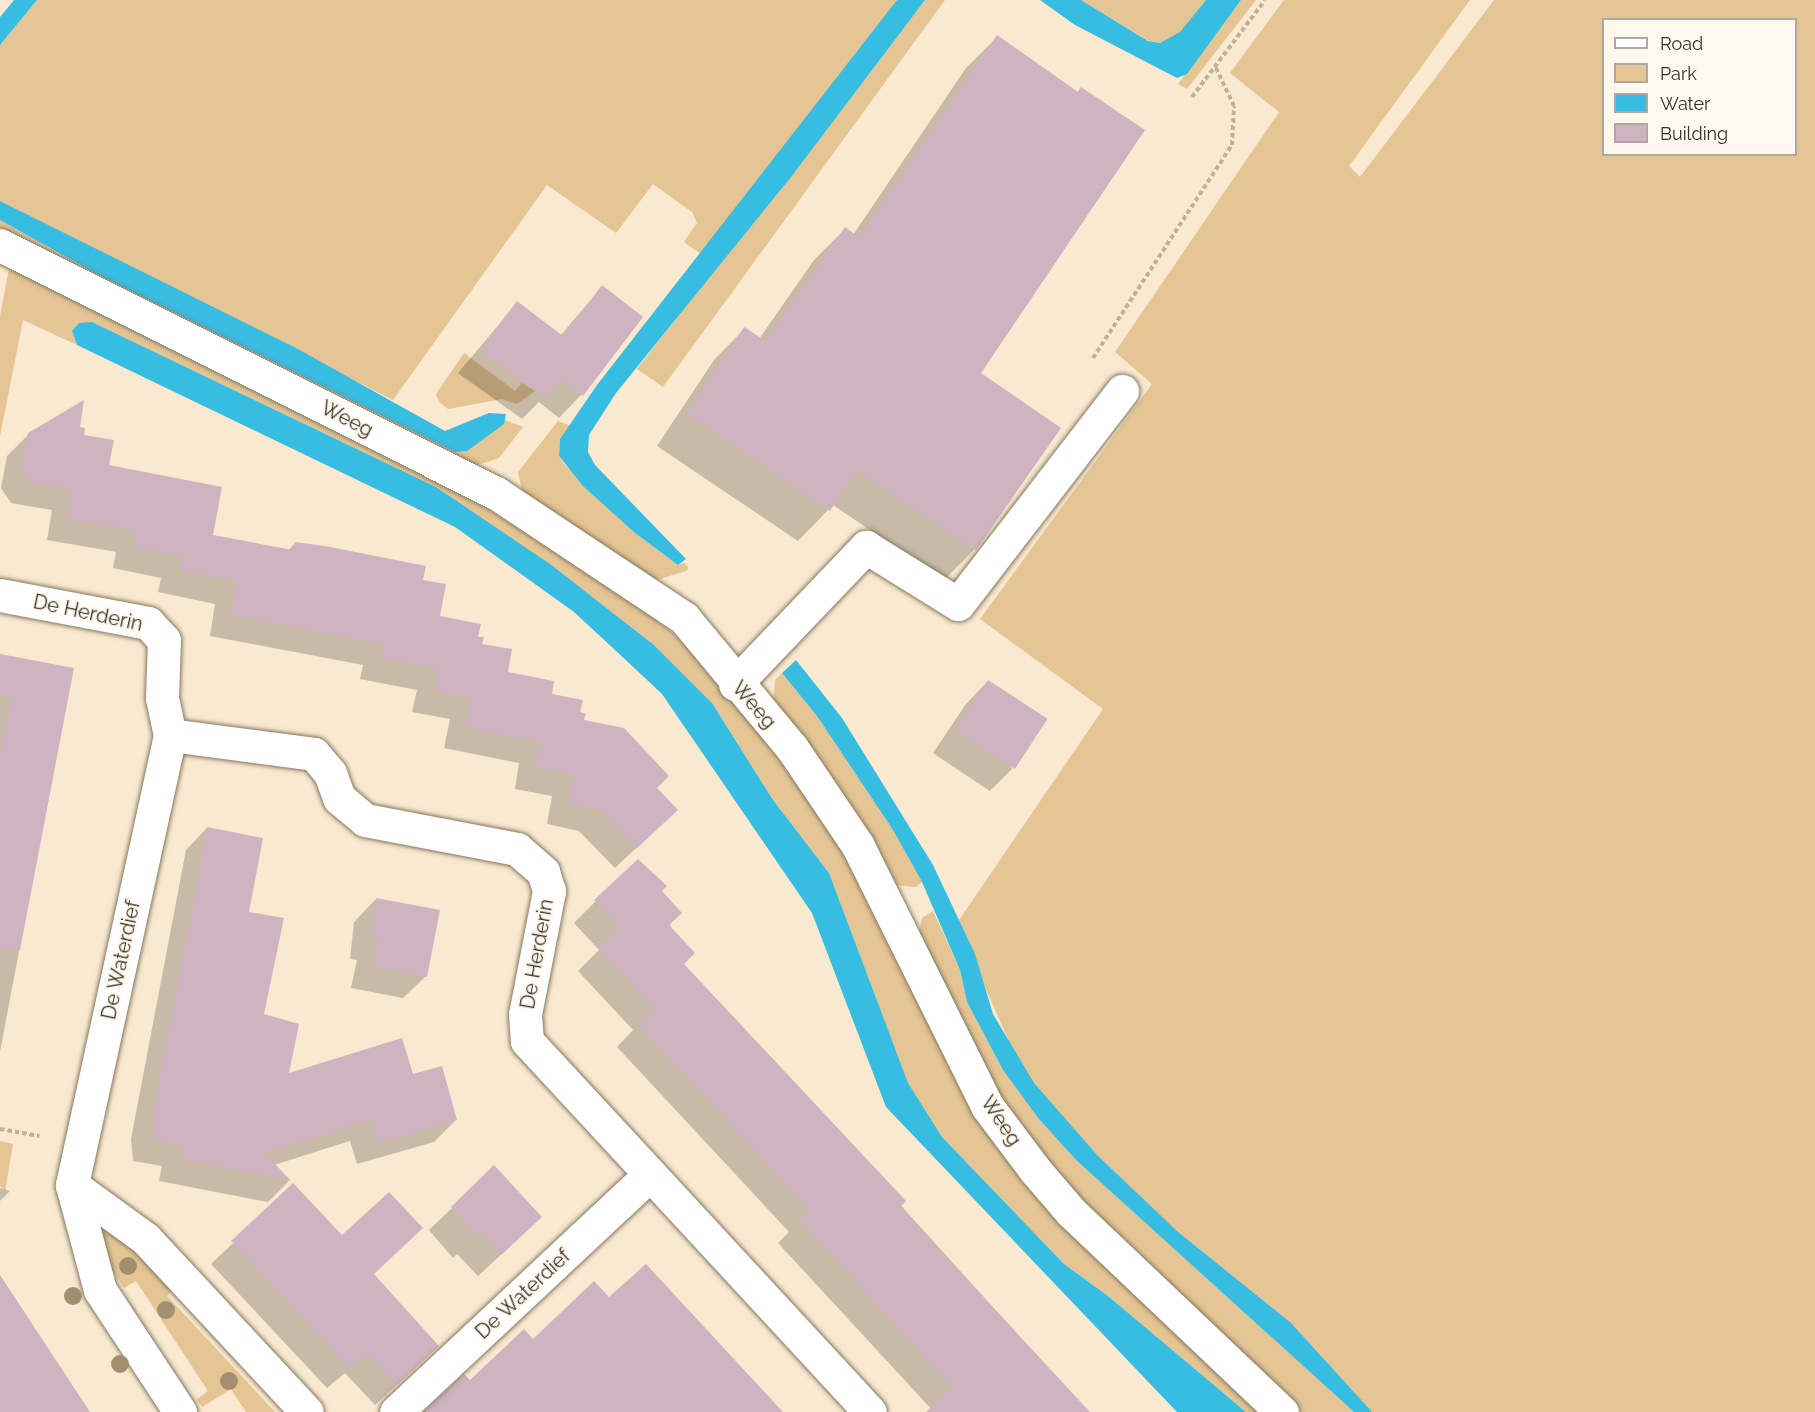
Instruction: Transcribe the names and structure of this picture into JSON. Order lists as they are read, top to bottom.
{
  "streets": {
    "street": ["Weeg", "De Herderin", "De Waterdief"]
  },
  "crossings": [
    ["De Herderin", "De Waterdief"]
  ],
  "legend": [
    "Road",
    "Park",
    "Water",
    "Building"
  ]
}
